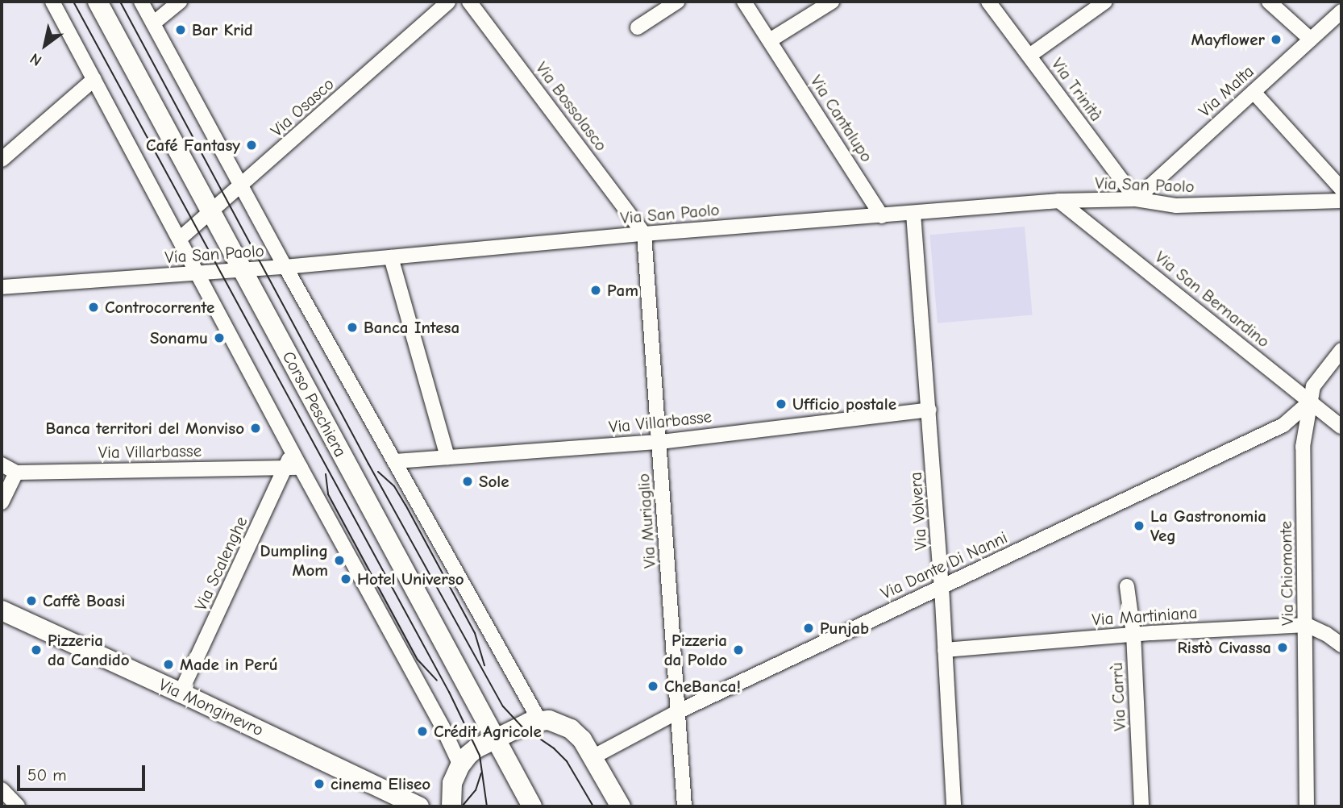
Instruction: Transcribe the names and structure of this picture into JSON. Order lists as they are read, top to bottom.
{
  "streets": {
    "main road": ["Corso Peschiera", "Via Monginevro"],
    "street": [
      "Via Trinità",
      "Via Malta",
      "Via Bossolasco",
      "Via Osasco",
      "Via Cantalupo",
      "Via San Paolo",
      "Via San Bernardino",
      "Via Villarbasse",
      "Via Volvera",
      "Via Muriaglio",
      "Via Scalenghe",
      "Via Dante Di Nanni",
      "Via Chiomonte",
      "Via Martiniana",
      "Via Carrù"
    ]
  },
  "crossings": [
    ["Via Trinità", "Via Malta"],
    ["Via Trinità", "Via San Paolo"],
    ["Via Malta", "Via San Paolo"],
    ["Via Bossolasco", "Via San Paolo"],
    ["Via Bossolasco", "Via Muriaglio"],
    ["Via Osasco", "Corso Peschiera"],
    ["Via Cantalupo", "Via San Paolo"],
    ["Via San Paolo", "Via San Bernardino"],
    ["Via San Paolo", "Corso Peschiera"],
    ["Via San Paolo", "Via Volvera"],
    ["Via San Paolo", "Via Muriaglio"],
    ["Via San Paolo", "Via Scalenghe"],
    ["Via San Bernardino", "Via Dante Di Nanni"],
    ["Via San Bernardino", "Via Chiomonte"],
    ["Via Villarbasse", "Via Volvera"],
    ["Via Villarbasse", "Via Muriaglio"],
    ["Via Villarbasse", "Via Scalenghe"],
    ["Via Volvera", "Via Dante Di Nanni"],
    ["Via Volvera", "Via Martiniana"],
    ["Via Muriaglio", "Via Dante Di Nanni"],
    ["Via Scalenghe", "Via Monginevro"],
    ["Via Dante Di Nanni", "Via Chiomonte"],
    ["Via Chiomonte", "Via Martiniana"],
    ["Via Martiniana", "Via Carrù"]
  ],
  "places": [
    "Bar Krid",
    "Mayflower",
    "Café Fantasy",
    "Pam",
    "Controcorrente",
    "Banca Intesa",
    "Sonamu",
    "Ufficio postale",
    "Banca territori del Monviso",
    "Sole",
    "La Gastronomia Veg",
    "Dumpling Mom",
    "Hotel Universo",
    "Caffè Boasi",
    "Punjab",
    "Ristò Civassa",
    "Pizzeria da Candido",
    "Pizzeria da Poldo",
    "Made in Perú",
    "CheBanca!",
    "Crédit Agricole",
    "cinema Eliseo"
  ],
  "scale_bar": "50 m",
  "north": "bottom left"
}
